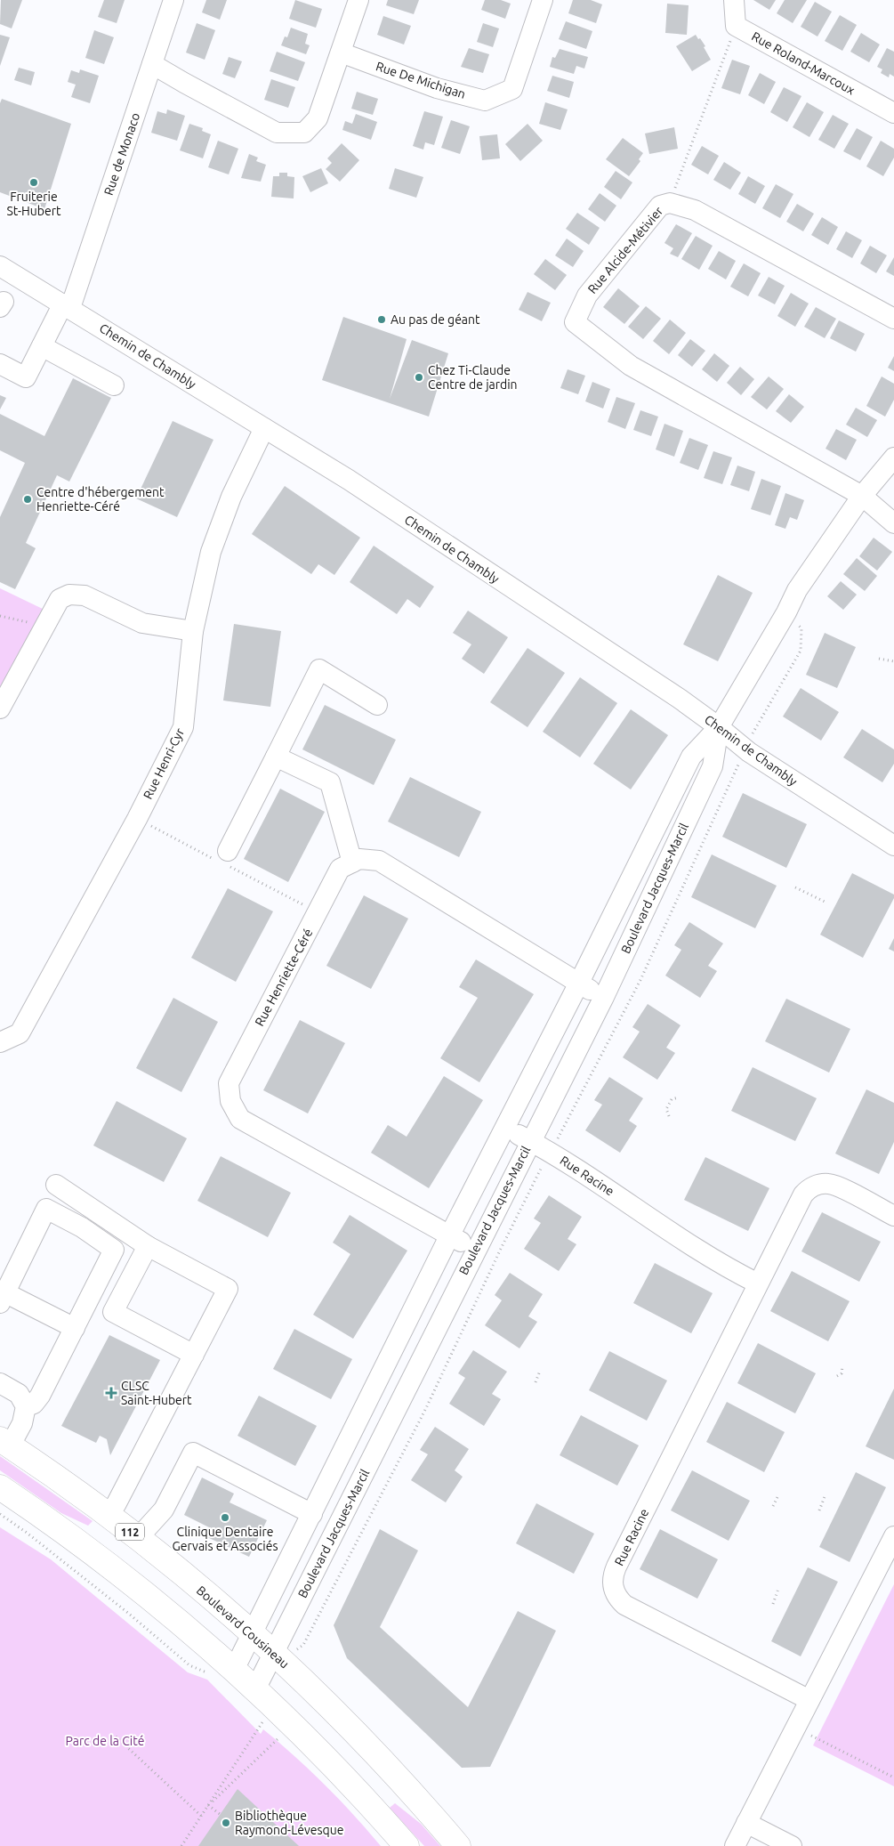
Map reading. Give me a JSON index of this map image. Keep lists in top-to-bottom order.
{
  "streets": {
    "main road": ["112", "Boulevard Cousineau"],
    "street": [
      "Rue Roland-Marcoux",
      "Rue De Michigan",
      "Rue de Monaco",
      "Rue Alcide-Métivier",
      "Chemin de Chambly",
      "Rue Henri-Cyr",
      "Boulevard Jacques-Marcil",
      "Rue Henriette-Céré",
      "Rue Racine"
    ]
  },
  "crossings": [
    ["Rue de Monaco", "Chemin de Chambly"],
    ["Rue Alcide-Métivier", "Boulevard Jacques-Marcil"],
    ["Chemin de Chambly", "Rue Henri-Cyr"],
    ["Chemin de Chambly", "Boulevard Jacques-Marcil"],
    ["Boulevard Jacques-Marcil", "Rue Henriette-Céré"],
    ["Boulevard Jacques-Marcil", "Rue Racine"],
    ["Boulevard Jacques-Marcil", "Boulevard Cousineau"]
  ],
  "parks": ["Parc de la Cité"],
  "places": {
    "other": [
      "Fruiterie St-Hubert",
      "Au pas de géant",
      "Chez Ti-Claude Centre de jardin",
      "Centre d'hébergement Henriette-Céré",
      "Clinique Dentaire Gervais et Associés",
      "Bibliothèque Raymond-Lévesque"
    ],
    "health": ["CLSC Saint-Hubert"]
  }
}
